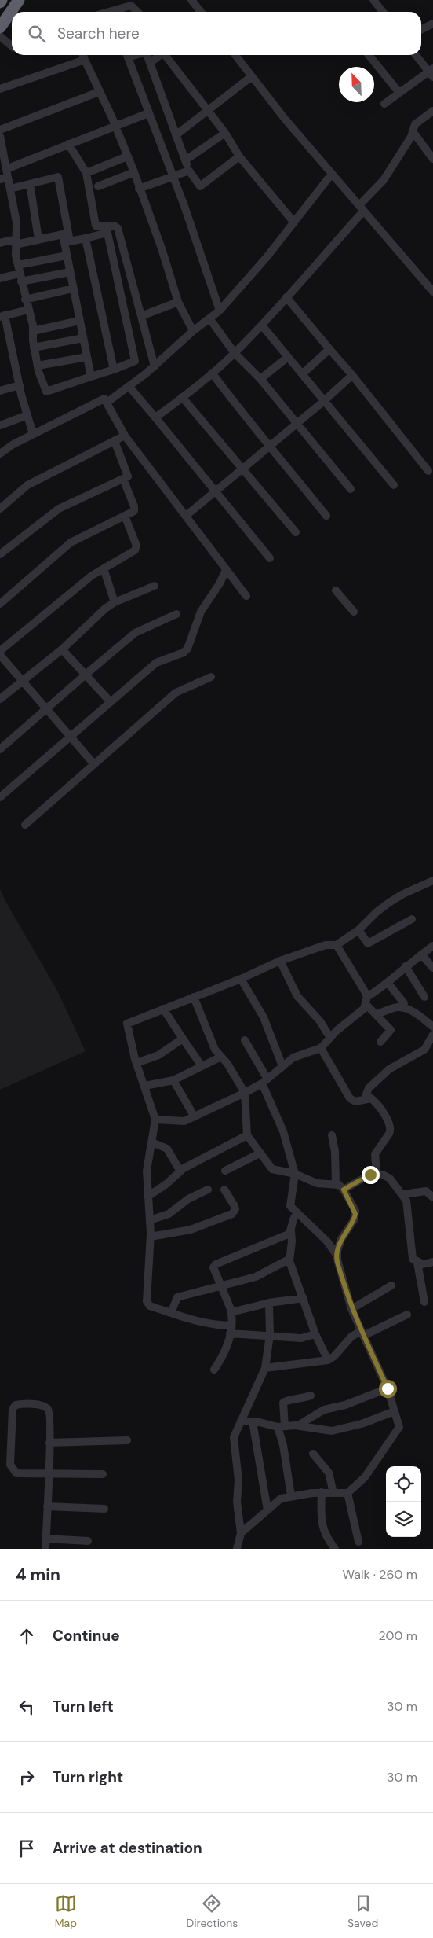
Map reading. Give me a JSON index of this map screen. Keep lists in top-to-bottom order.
{
  "north": "top left",
  "page": {
    "search": "Search here",
    "heading": ["4 min", "Walk · 260 m"],
    "list": [
      ["Continue", "200 m"],
      ["Turn left", "30 m"],
      ["Turn right", "30 m"],
      "Arrive at destination"
    ],
    "nav": ["Map", "Directions", "Saved"]
  }
}
